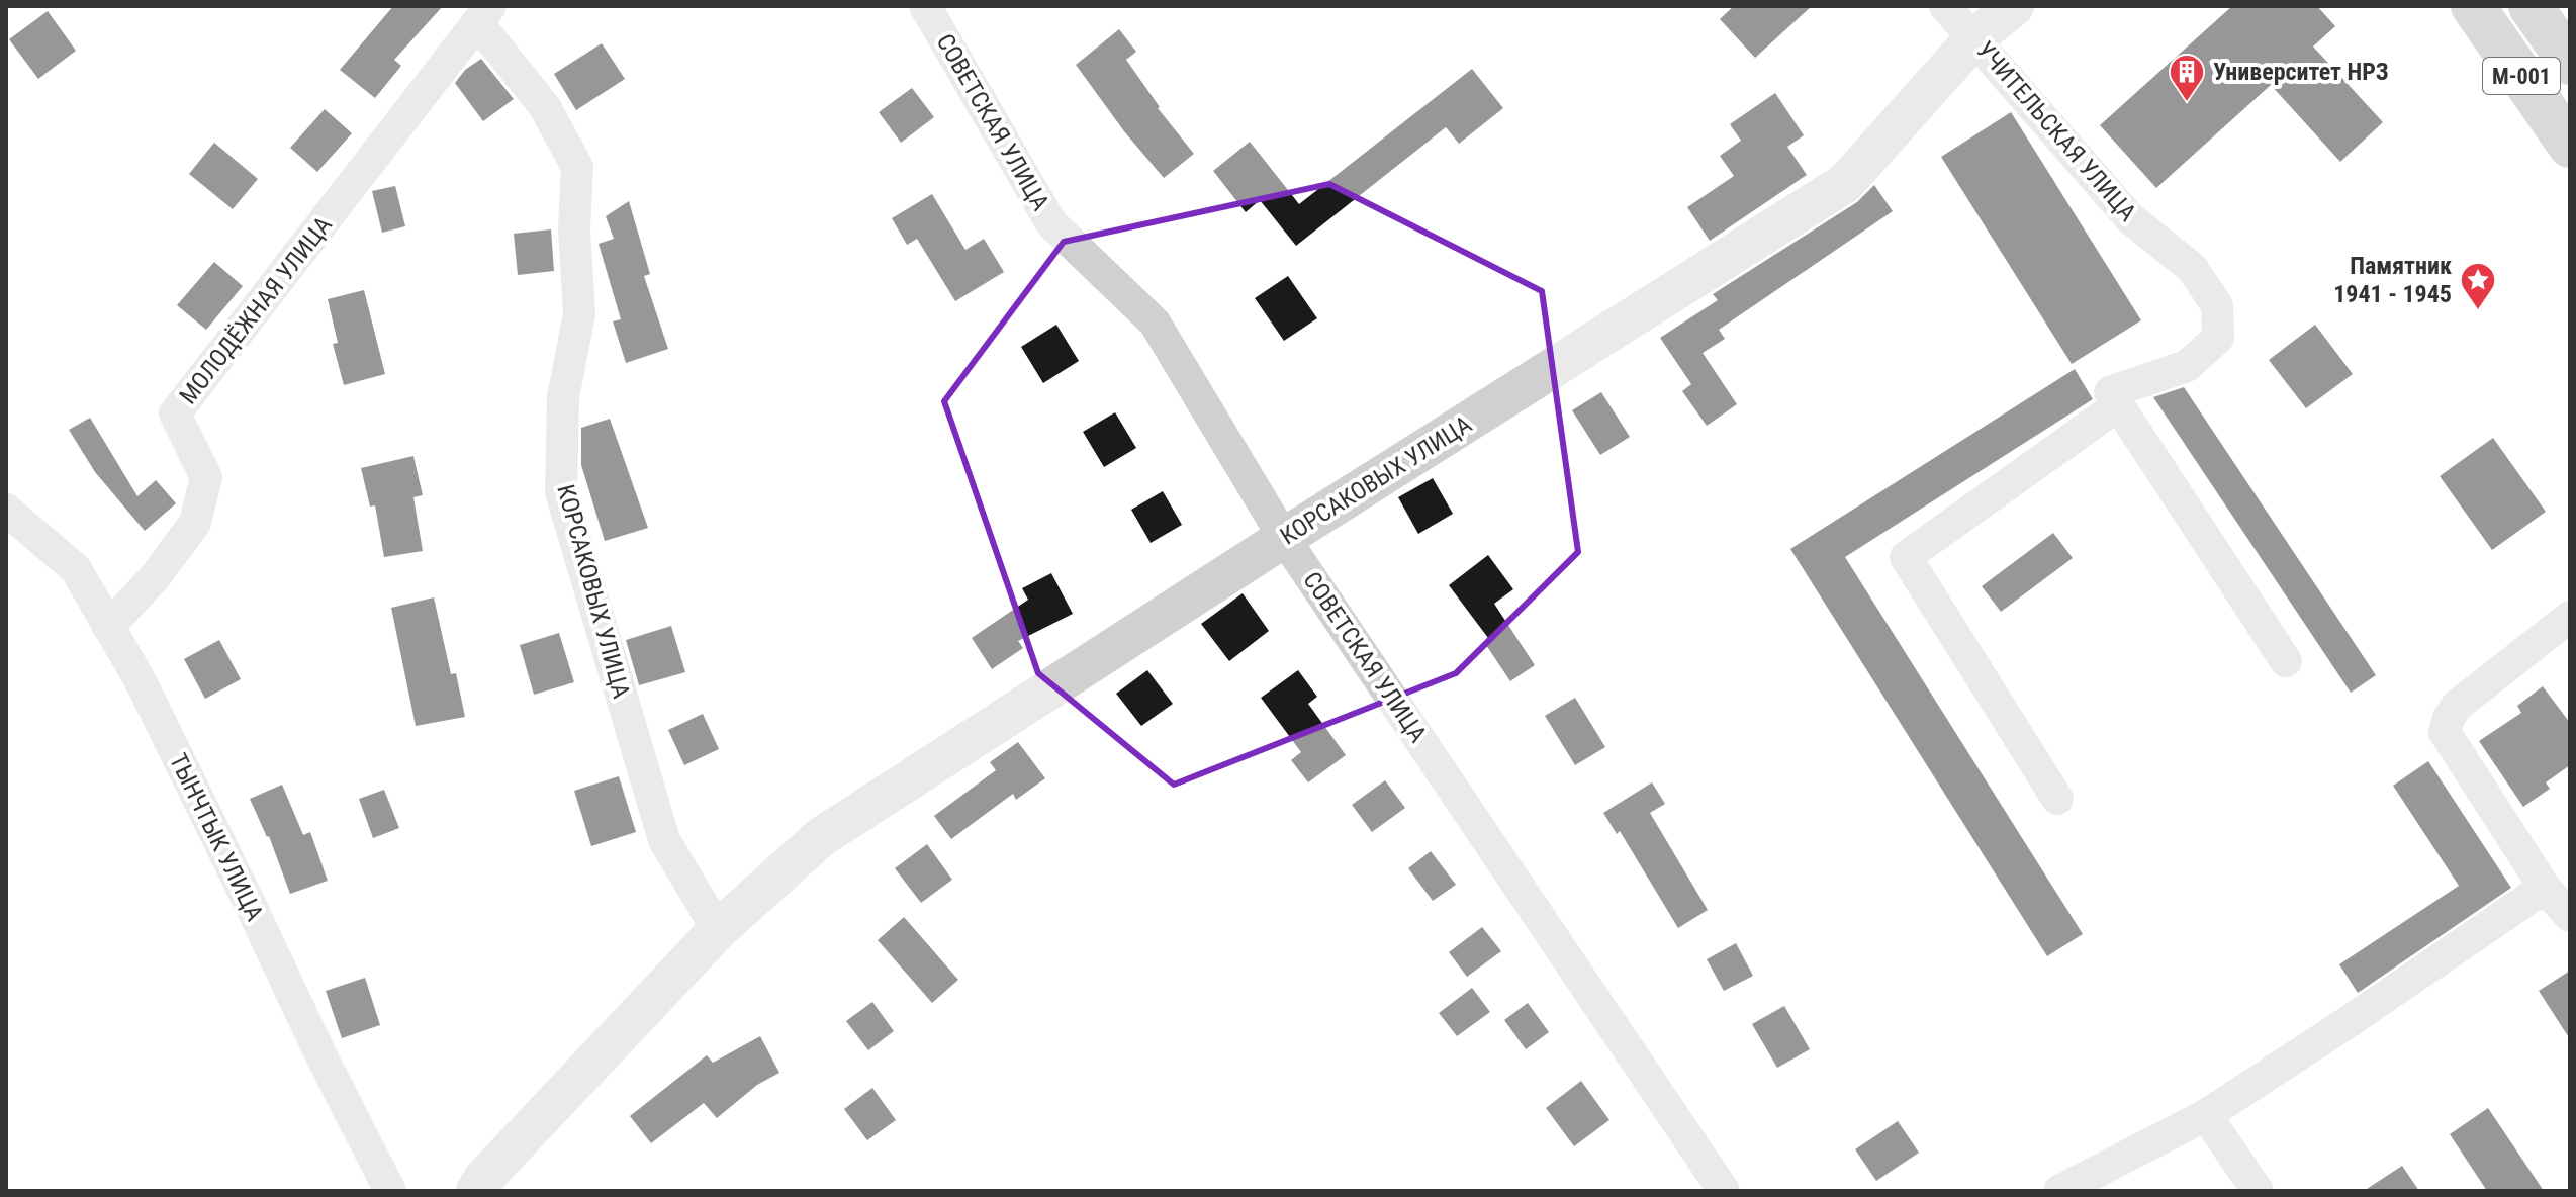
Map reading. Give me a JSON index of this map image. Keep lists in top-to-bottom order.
{
  "streets": {
    "main road": ["M-001"],
    "street": [
      "СОВЕТСКАЯ УЛИЦА",
      "УЧИТЕЛЬСКАЯ УЛИЦА",
      "МОЛОДЁЖНАЯ УЛИЦА",
      "КОРСАКОВЫХ УЛИЦА",
      "ТЫНЧТЫК УЛИЦА"
    ]
  },
  "crossings": [
    ["СОВЕТСКАЯ УЛИЦА", "КОРСАКОВЫХ УЛИЦА"],
    ["УЧИТЕЛЬСКАЯ УЛИЦА", "КОРСАКОВЫХ УЛИЦА"],
    ["МОЛОДЁЖНАЯ УЛИЦА", "КОРСАКОВЫХ УЛИЦА"],
    ["МОЛОДЁЖНАЯ УЛИЦА", "ТЫНЧТЫК УЛИЦА"]
  ],
  "places": {
    "building": ["Университет НРЗ"],
    "place": ["Памятник 1941 - 1945"]
  }
}
